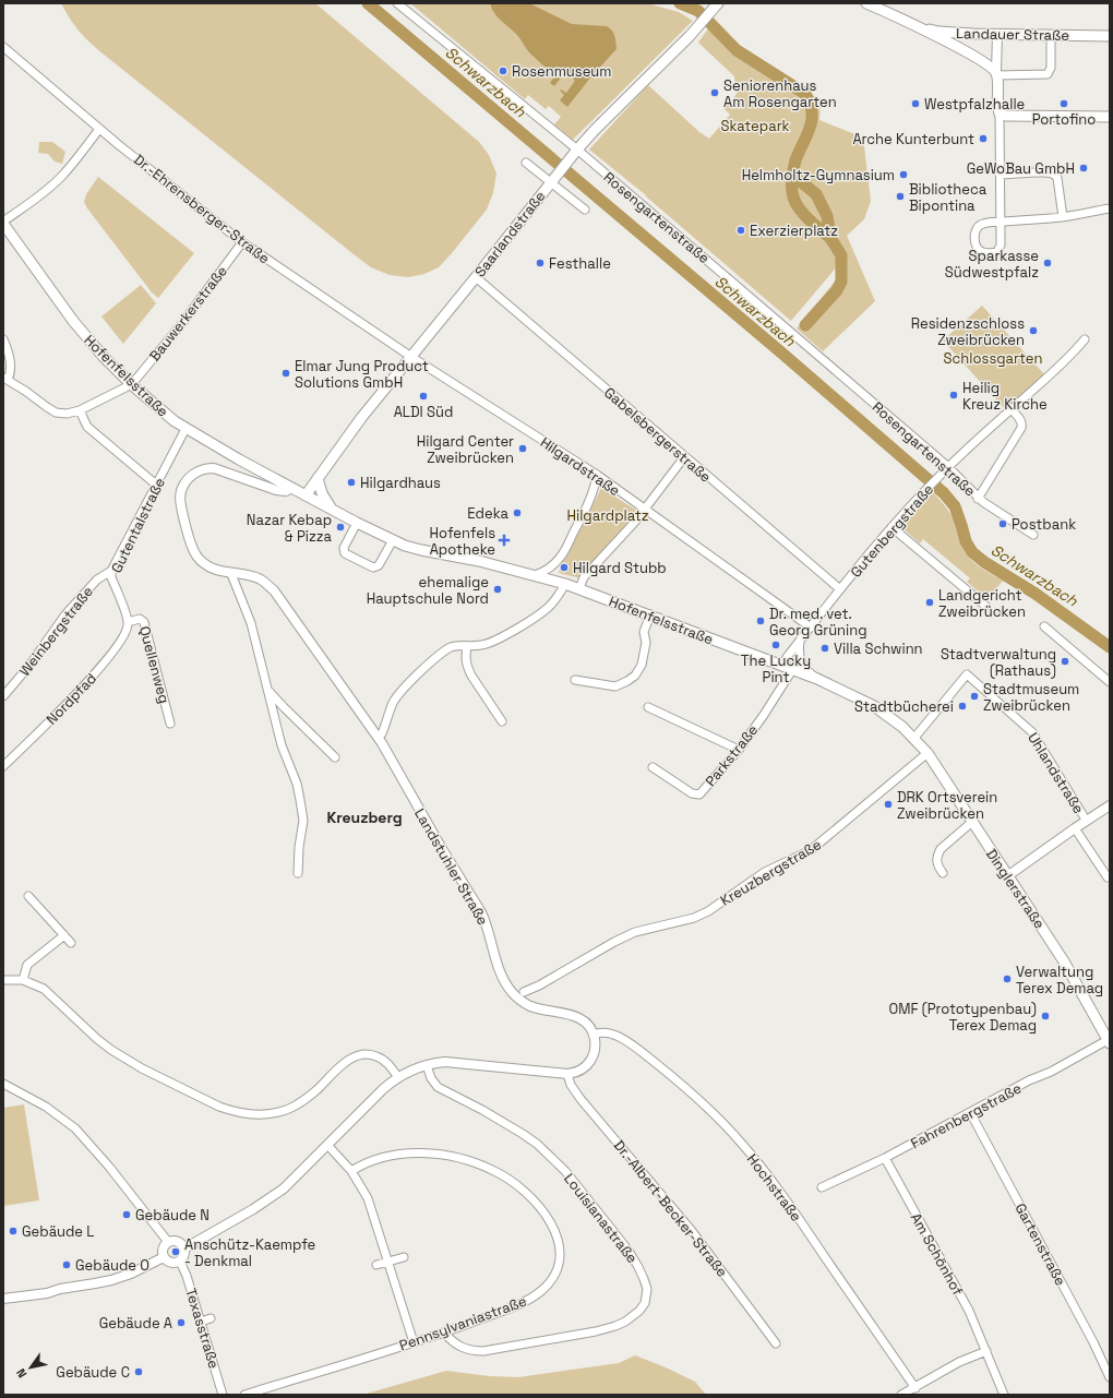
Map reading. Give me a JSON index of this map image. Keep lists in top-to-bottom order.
{
  "streets": {
    "main road": [
      "Landauer Straße",
      "Saarlandstraße",
      "Hofenfelsstraße",
      "Dinglerstraße"
    ],
    "street": [
      "Dr.-Ehrensberger-Straße",
      "Rosengartenstraße",
      "Bauwerkerstraße",
      "Gabelsbergerstraße",
      "Hilgardstraße",
      "Gutentalstraße",
      "Gutenbergstraße",
      "Weinbergstraße",
      "Quellenweg",
      "Nordpfad",
      "Parkstraße",
      "Uhlandstraße",
      "Landstuhler Straße",
      "Kreuzbergstraße",
      "Fahrenbergstraße",
      "Hochstraße",
      "Dr.-Albert-Becker-Straße",
      "Louisianastraße",
      "Gartenstraße",
      "Am Schönhof",
      "Pennsylvaniastraße",
      "Texasstraße"
    ]
  },
  "crossings": [
    ["Dr.-Ehrensberger-Straße", "Saarlandstraße"],
    ["Dr.-Ehrensberger-Straße", "Bauwerkerstraße"],
    ["Dr.-Ehrensberger-Straße", "Hilgardstraße"],
    ["Rosengartenstraße", "Saarlandstraße"],
    ["Rosengartenstraße", "Gutenbergstraße"],
    ["Saarlandstraße", "Hofenfelsstraße"],
    ["Saarlandstraße", "Gabelsbergerstraße"],
    ["Saarlandstraße", "Hilgardstraße"],
    ["Bauwerkerstraße", "Hofenfelsstraße"],
    ["Hofenfelsstraße", "Gutentalstraße"],
    ["Hofenfelsstraße", "Gutenbergstraße"],
    ["Hofenfelsstraße", "Parkstraße"],
    ["Hofenfelsstraße", "Uhlandstraße"],
    ["Hofenfelsstraße", "Landstuhler Straße"],
    ["Hofenfelsstraße", "Dinglerstraße"],
    ["Gabelsbergerstraße", "Gutenbergstraße"],
    ["Hilgardstraße", "Gutenbergstraße"],
    ["Gutentalstraße", "Weinbergstraße"],
    ["Gutentalstraße", "Quellenweg"],
    ["Gutentalstraße", "Nordpfad"],
    ["Quellenweg", "Nordpfad"],
    ["Uhlandstraße", "Dinglerstraße"],
    ["Landstuhler Straße", "Hochstraße"],
    ["Kreuzbergstraße", "Dinglerstraße"],
    ["Dinglerstraße", "Fahrenbergstraße"],
    ["Fahrenbergstraße", "Gartenstraße"],
    ["Fahrenbergstraße", "Am Schönhof"],
    ["Louisianastraße", "Pennsylvaniastraße"]
  ],
  "districts": ["Kreuzberg"],
  "water": ["Schwarzbach"],
  "parks": ["Skatepark", "Schlossgarten", "Hilgardplatz"],
  "places": {
    "other": [
      "Rosenmuseum",
      "Seniorenhaus Am Rosengarten",
      "Westpfalzhalle",
      "Portofino",
      "Arche Kunterbunt",
      "GeWoBau GmbH",
      "Helmholtz-Gymnasium",
      "Bibliotheca Bipontina",
      "Exerzierplatz",
      "Festhalle",
      "Sparkasse Südwestpfalz",
      "Residenzschloss Zweibrücken",
      "Elmar Jung Product Solutions GmbH",
      "Heilig Kreuz Kirche",
      "ALDI Süd",
      "Hilgard Center Zweibrücken",
      "Hilgardhaus",
      "Edeka",
      "Postbank",
      "Nazar Kebap & Pizza",
      "Hilgard Stubb",
      "ehemalige Hauptschule Nord",
      "Landgericht Zweibrücken",
      "Dr. med. vet. Georg Grüning",
      "The Lucky Pint",
      "Villa Schwinn",
      "Stadtverwaltung (Rathaus)",
      "Stadtmuseum Zweibrücken",
      "Stadtbücherei",
      "DRK Ortsverein Zweibrücken",
      "Verwaltung Terex Demag",
      "OMF (Prototypenbau) Terex Demag",
      "Gebäude N",
      "Gebäude L",
      "Anschütz-Kaempfe - Denkmal",
      "Gebäude O",
      "Gebäude A",
      "Gebäude C"
    ],
    "health": ["Hofenfels Apotheke"]
  },
  "north": "bottom left"
}
